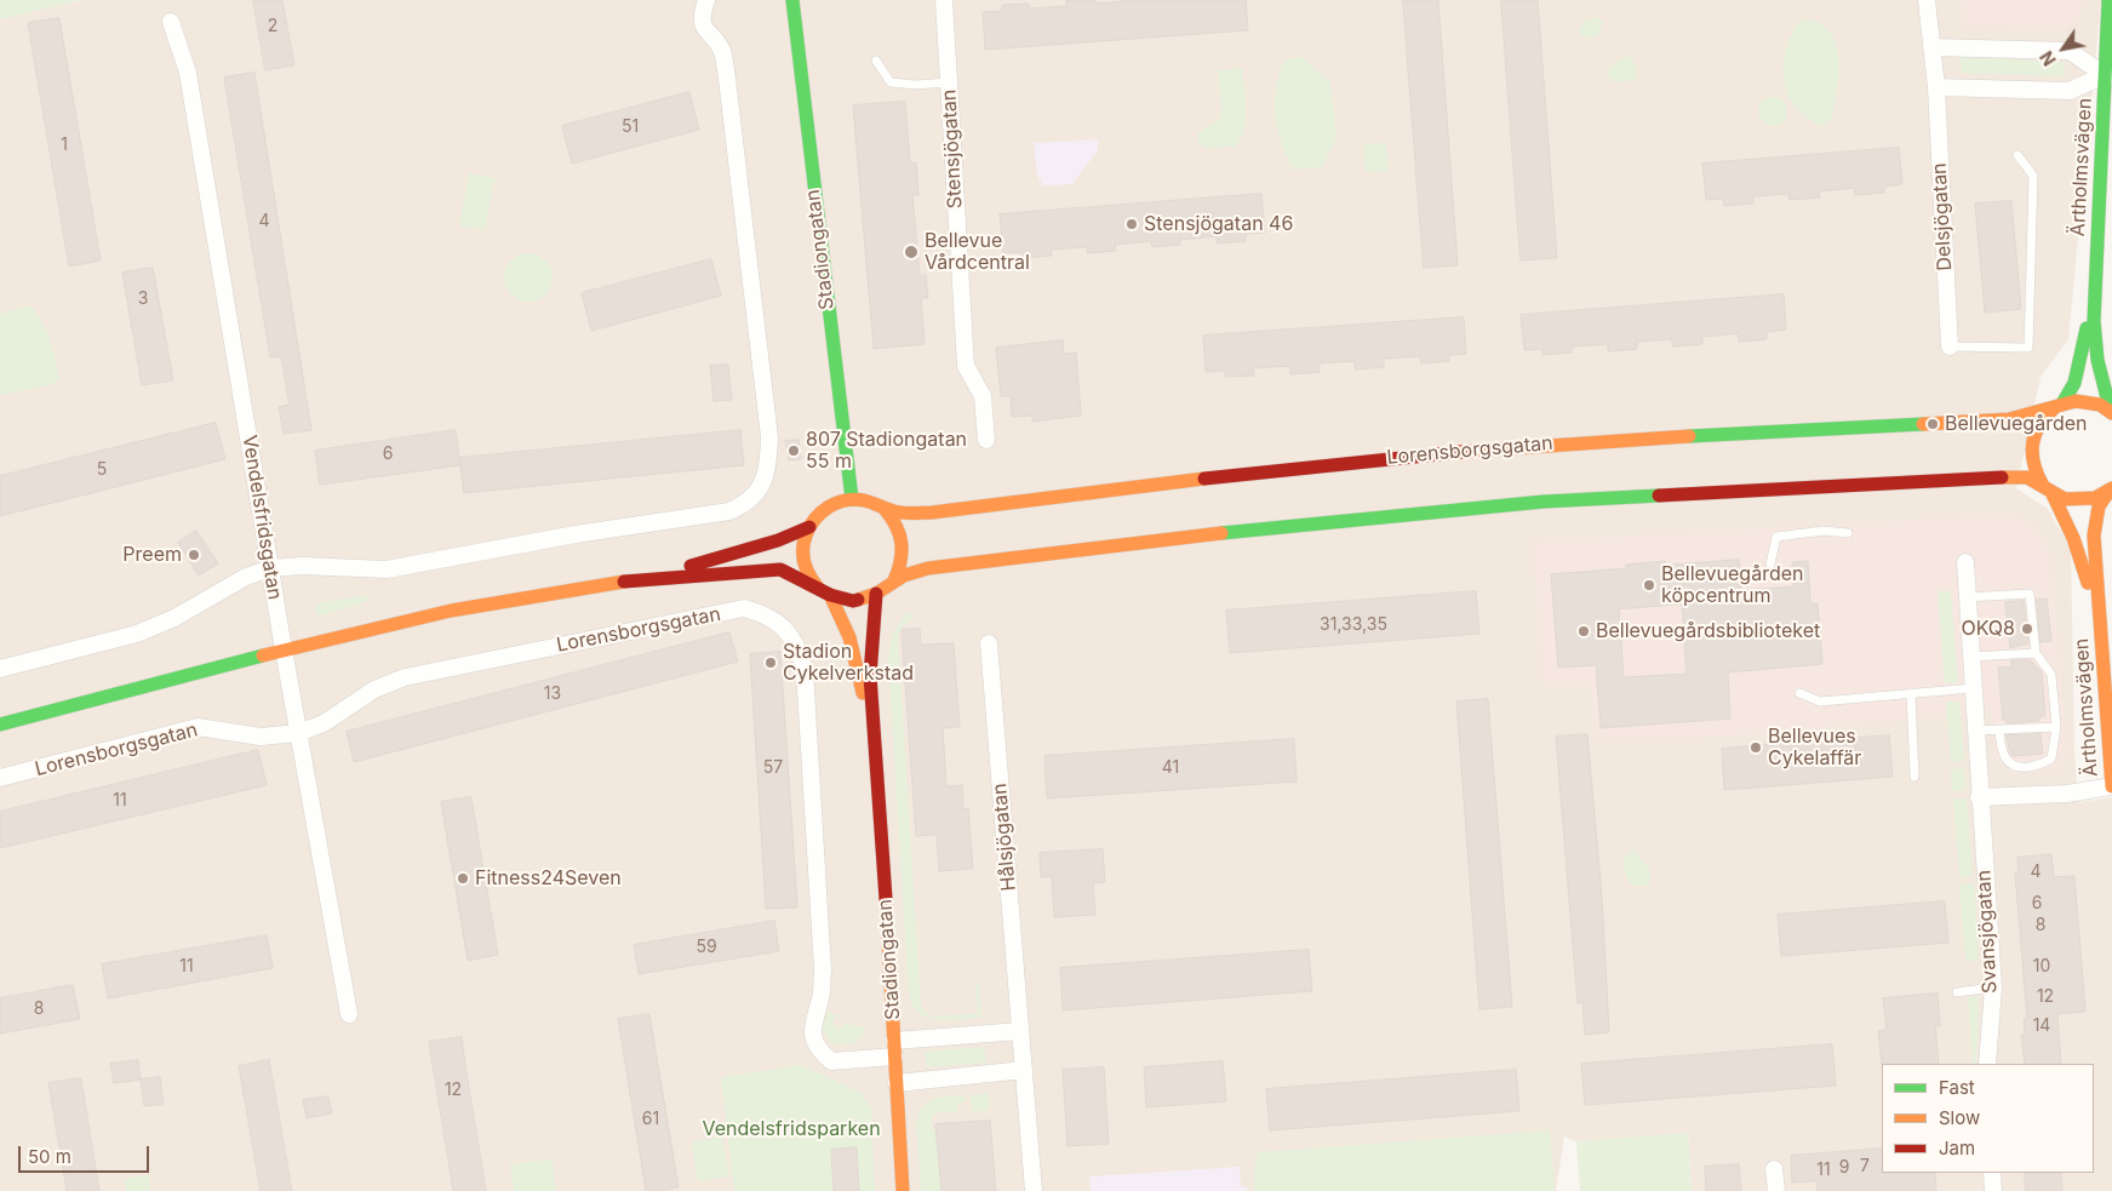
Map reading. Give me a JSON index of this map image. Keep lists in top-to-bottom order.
{
  "streets": {
    "main road": ["Ärtholmsvägen", "Stadiongatan", "Lorensborgsgatan"],
    "street": [
      "Stensjögatan",
      "Delsjögatan",
      "Vendelsfridsgatan",
      "Hålsjögatan",
      "Svansjögatan"
    ]
  },
  "crossings": [
    ["Ärtholmsvägen", "Lorensborgsgatan"],
    ["Stadiongatan", "Lorensborgsgatan"],
    ["Lorensborgsgatan", "Vendelsfridsgatan"]
  ],
  "parks": ["Vendelsfridsparken"],
  "places": [
    "Stensjögatan 46",
    "Bellevue Vårdcentral",
    "Bellevuegården",
    "807 Stadiongatan 55 m",
    "Preem",
    "Bellevuegården köpcentrum",
    "OKQ8",
    "Bellevuegårdsbiblioteket",
    "Stadion Cykelverkstad",
    "Bellevues Cykelaffär",
    "Fitness24Seven"
  ],
  "house_numbers": [
    "2",
    "51",
    "1",
    "4",
    "3",
    "6",
    "5",
    "31,33,35",
    "13",
    "57",
    "41",
    "11",
    "4",
    "6",
    "8",
    "59",
    "11",
    "10",
    "12",
    "8",
    "14",
    "12",
    "61",
    "7",
    "9",
    "11"
  ],
  "legend": ["Fast", "Slow", "Jam"],
  "scale_bar": "50 m",
  "north": "bottom left"
}
